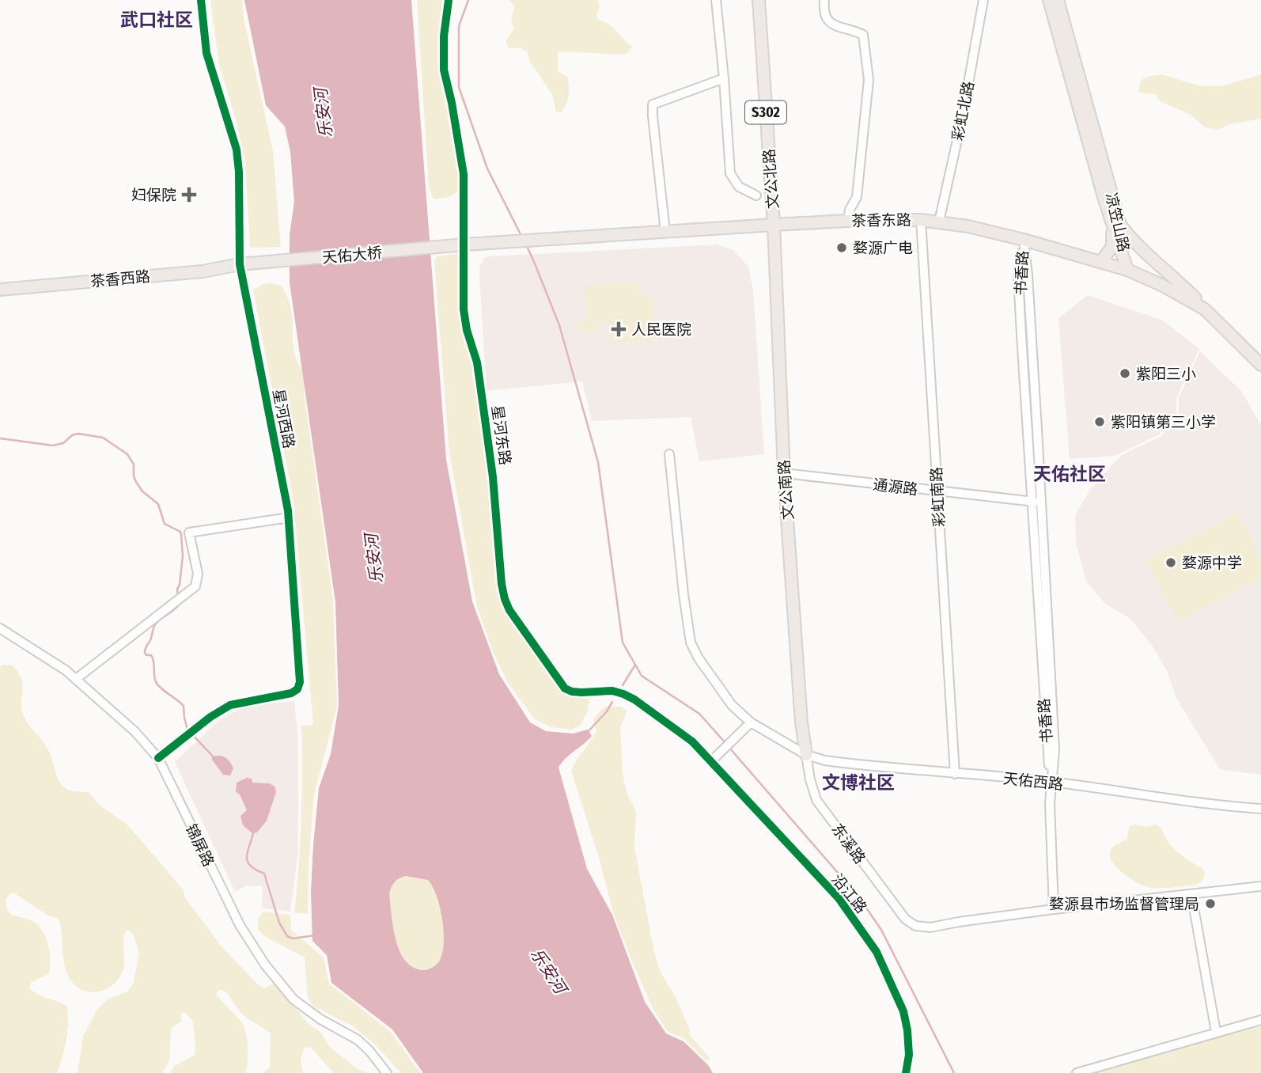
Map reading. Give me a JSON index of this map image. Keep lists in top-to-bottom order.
{
  "streets": {
    "main road": [
      "S302",
      "文公北路",
      "茶香东路",
      "凉笠山路",
      "天佑大桥",
      "茶香西路",
      "文公南路"
    ],
    "street": [
      "彩虹北路",
      "书香路",
      "星河西路",
      "星河东路",
      "通源路",
      "彩虹南路",
      "天佑西路",
      "东溪路",
      "锦屏路",
      "沿江路"
    ]
  },
  "crossings": [
    ["彩虹北路", "茶香东路"],
    ["文公北路", "茶香东路"],
    ["文公北路", "文公南路"],
    ["茶香东路", "凉笠山路"],
    ["茶香东路", "天佑大桥"],
    ["茶香东路", "书香路"],
    ["茶香东路", "星河东路"],
    ["茶香东路", "文公南路"],
    ["茶香东路", "彩虹南路"],
    ["天佑大桥", "茶香西路"],
    ["天佑大桥", "星河西路"],
    ["天佑大桥", "星河东路"],
    ["书香路", "通源路"],
    ["书香路", "天佑西路"],
    ["书香路", "东溪路"],
    ["茶香西路", "星河西路"],
    ["星河西路", "锦屏路"],
    ["星河东路", "沿江路"],
    ["通源路", "文公南路"],
    ["通源路", "彩虹南路"],
    ["文公南路", "天佑西路"],
    ["文公南路", "东溪路"],
    ["彩虹南路", "天佑西路"],
    ["天佑西路", "东溪路"]
  ],
  "districts": ["武口社区", "天佑社区", "文博社区"],
  "water": ["乐安河"],
  "places": {
    "health": ["妇保院", "人民医院"],
    "other": [
      "婺源广电",
      "紫阳三小",
      "紫阳镇第三小学",
      "婺源中学",
      "婺源县市场监督管理局"
    ]
  }
}
